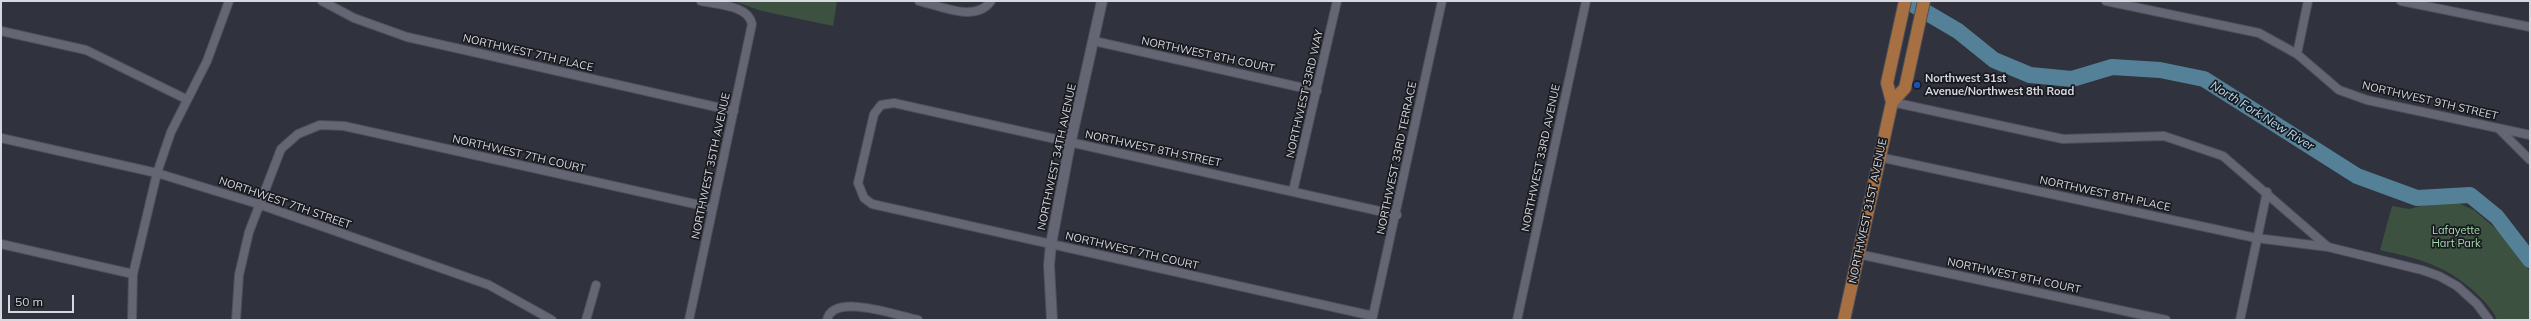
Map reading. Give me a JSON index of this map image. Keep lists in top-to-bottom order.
{
  "streets": {
    "main road": ["NORTHWEST 31ST AVENUE"],
    "street": [
      "NORTHWEST 7TH PLACE",
      "NORTHWEST 8TH COURT",
      "NORTHWEST 33RD WAY",
      "NORTHWEST 9TH STREET",
      "NORTHWEST 8TH STREET",
      "NORTHWEST 7TH COURT",
      "NORTHWEST 34TH AVENUE",
      "NORTHWEST 33RD TERRACE",
      "NORTHWEST 33RD AVENUE",
      "NORTHWEST 35TH AVENUE",
      "NORTHWEST 8TH PLACE",
      "NORTHWEST 7TH STREET"
    ]
  },
  "crossings": [
    ["NORTHWEST 7TH PLACE", "NORTHWEST 35TH AVENUE"],
    ["NORTHWEST 8TH COURT", "NORTHWEST 33RD WAY"],
    ["NORTHWEST 8TH COURT", "NORTHWEST 34TH AVENUE"],
    ["NORTHWEST 8TH COURT", "NORTHWEST 31ST AVENUE"],
    ["NORTHWEST 33RD WAY", "NORTHWEST 8TH STREET"],
    ["NORTHWEST 8TH STREET", "NORTHWEST 7TH COURT"],
    ["NORTHWEST 8TH STREET", "NORTHWEST 34TH AVENUE"],
    ["NORTHWEST 8TH STREET", "NORTHWEST 33RD TERRACE"],
    ["NORTHWEST 7TH COURT", "NORTHWEST 34TH AVENUE"],
    ["NORTHWEST 7TH COURT", "NORTHWEST 33RD TERRACE"],
    ["NORTHWEST 7TH COURT", "NORTHWEST 35TH AVENUE"],
    ["NORTHWEST 7TH COURT", "NORTHWEST 7TH STREET"],
    ["NORTHWEST 8TH PLACE", "NORTHWEST 31ST AVENUE"]
  ],
  "water": ["North Fork New River"],
  "parks": ["Lafayette Hart Park"],
  "places": ["Northwest 31st Avenue/Northwest 8th Road"],
  "scale_bar": "50 m"
}
